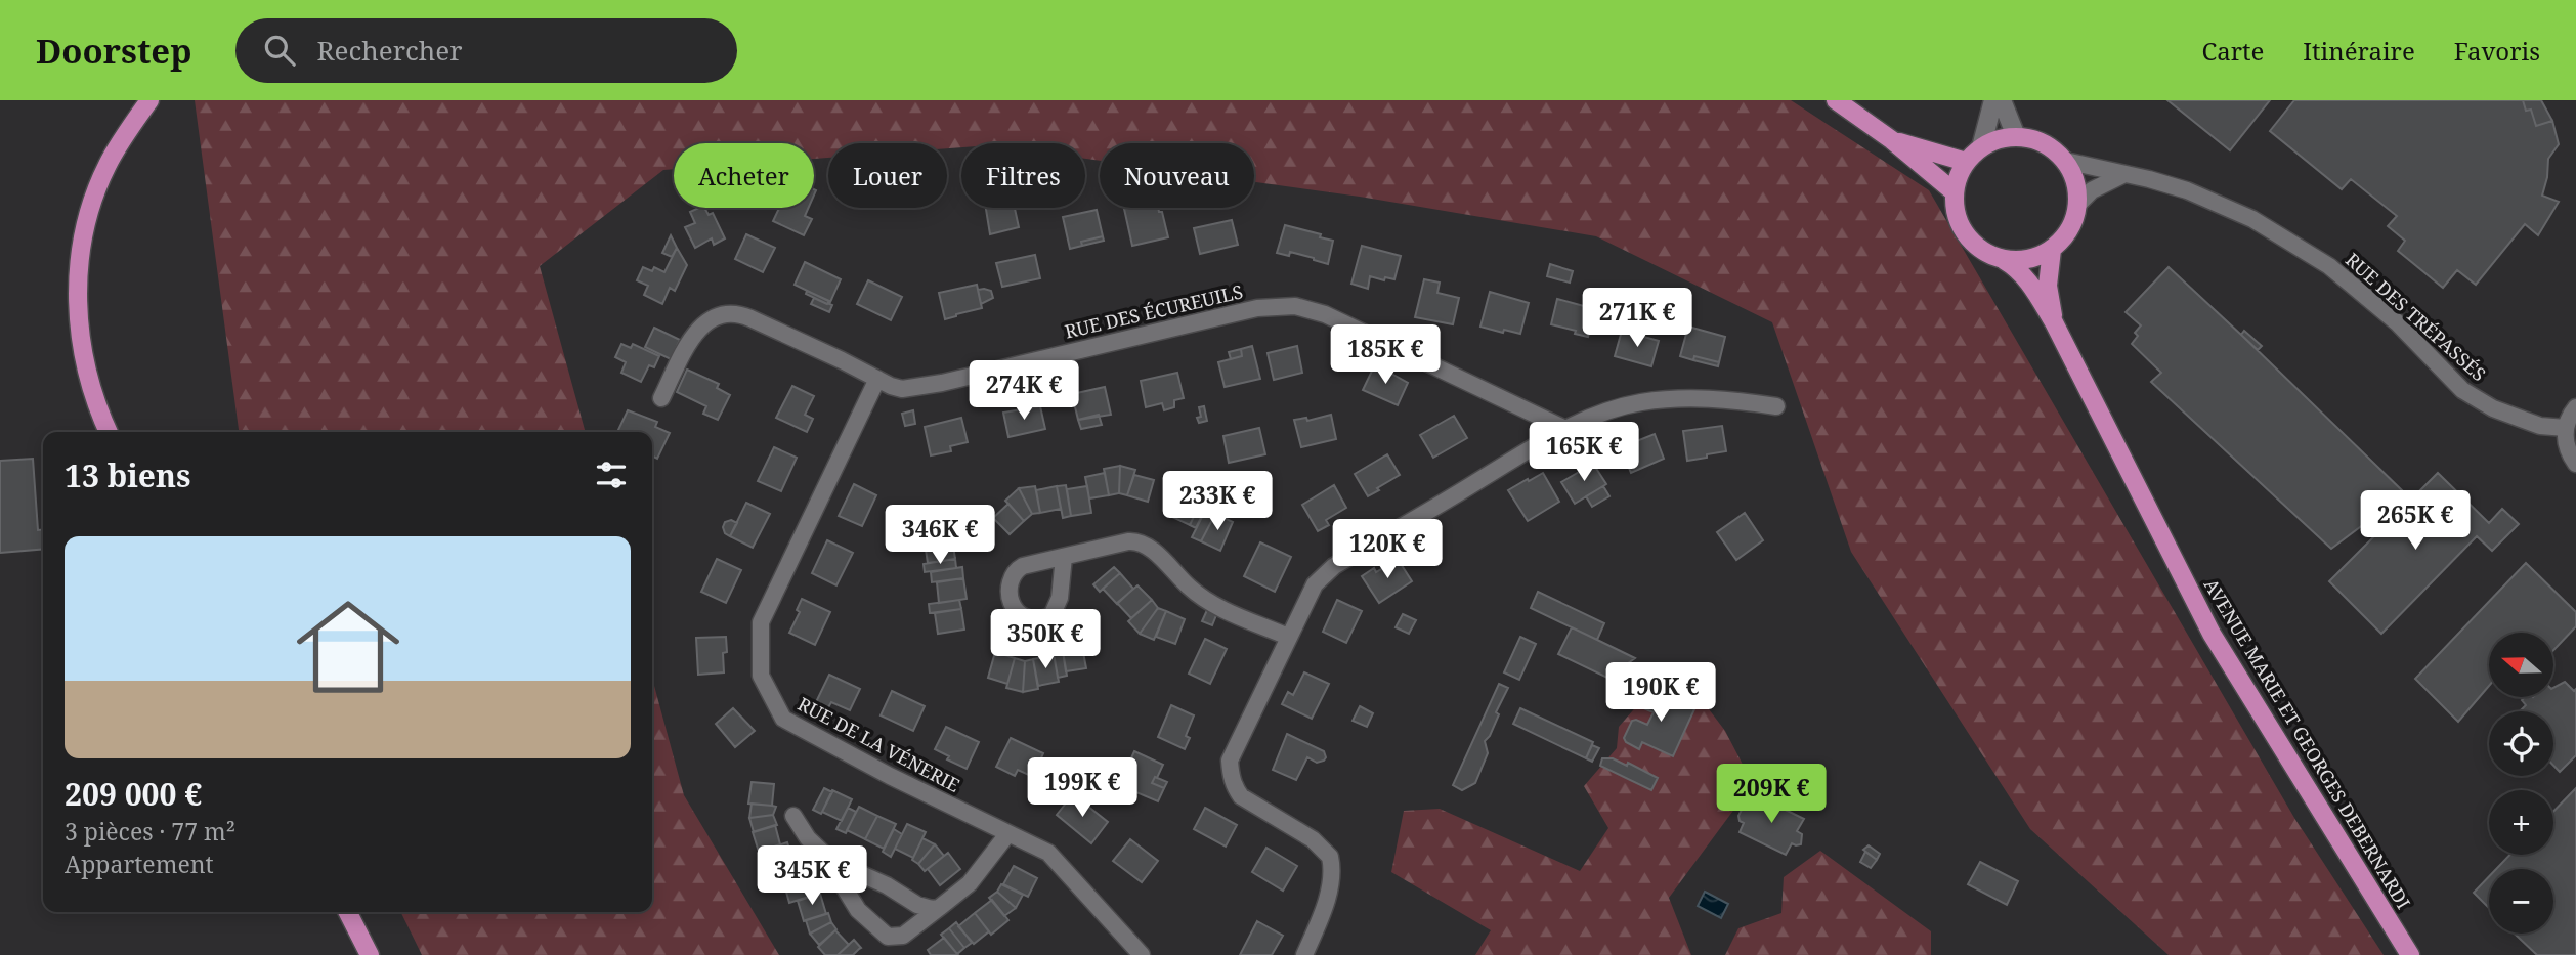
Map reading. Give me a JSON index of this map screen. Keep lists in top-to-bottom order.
{
  "streets": {
    "main road": ["AVENUE MARIE ET GEORGES DEBERNARDI"],
    "street": ["RUE DES ÉCUREUILS", "RUE DES TRÉPASSÉS", "RUE DE LA VÉNERIE"]
  },
  "crossings": [
    ["RUE DES ÉCUREUILS", "RUE DE LA VÉNERIE"],
    ["RUE DES TRÉPASSÉS", "AVENUE MARIE ET GEORGES DEBERNARDI"]
  ],
  "north": "left",
  "page": {
    "header": "Doorstep",
    "search": "Rechercher",
    "nav": ["Carte", "Itinéraire", "Favoris"],
    "chip": [
      "Acheter",
      "Louer",
      "Filtres",
      "Nouveau"
    ],
    "price": [
      "271K €",
      "185K €",
      "274K €",
      "165K €",
      "233K €",
      "265K €",
      "346K €",
      "120K €",
      "350K €",
      "190K €",
      "199K €",
      "209K €",
      "345K €"
    ],
    "heading": "13 biens",
    "list": [
      {
        "name": "209 000 €",
        "note": "3 pièces · 77 m² · Appartement"
      }
    ],
    "map_buttons": ["+", "−"]
  }
}
